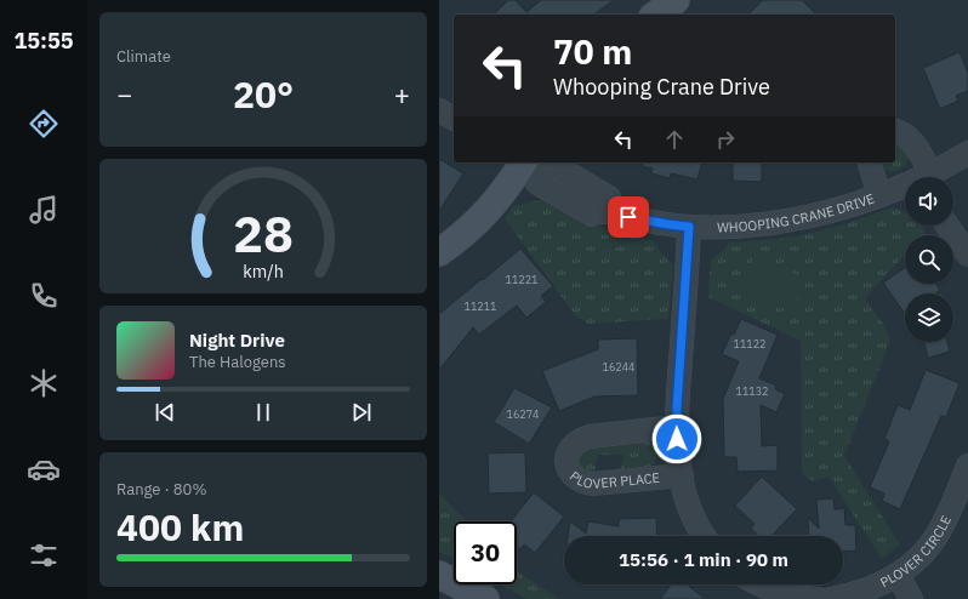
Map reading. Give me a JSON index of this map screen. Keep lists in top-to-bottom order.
{
  "streets": {
    "street": ["WHOOPING CRANE DRIVE", "PLOVER PLACE", "PLOVER CIRCLE"]
  },
  "house_numbers": [
    "11221",
    "11211",
    "11122",
    "16244",
    "11132",
    "16274"
  ],
  "page": {
    "tabs": "15:55",
    "tile": [
      "Climate",
      ["Range · 80%", "400 km"]
    ],
    "turn": ["70 m", "Whooping Crane Drive"],
    "heat": ["−", "20°", "+"],
    "song": ["Night Drive", "The Halogens"],
    "limit": "30",
    "trip": "15:56 · 1 min · 90 m",
    "gauge": ["28", "km/h"]
  }
}
